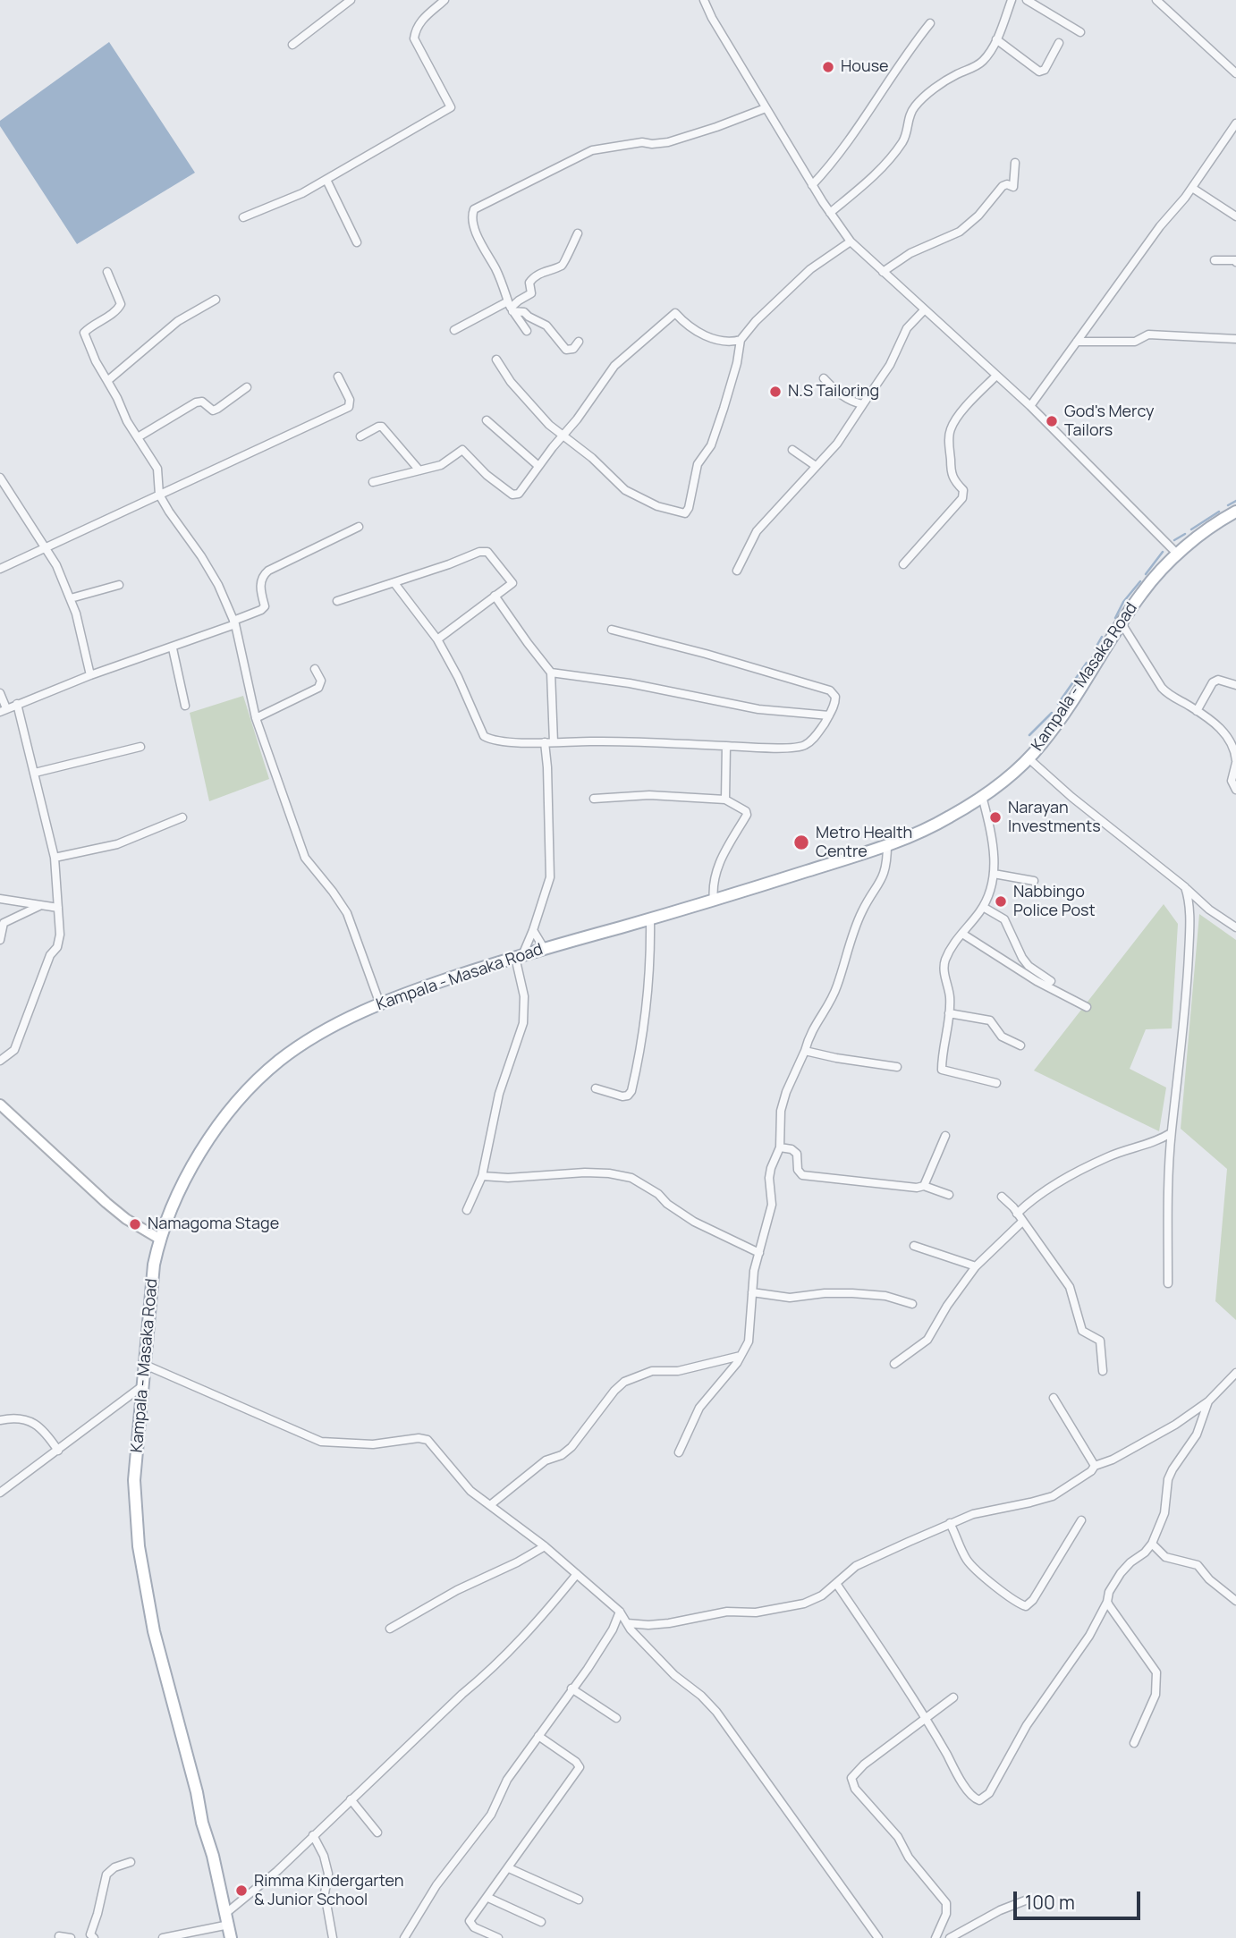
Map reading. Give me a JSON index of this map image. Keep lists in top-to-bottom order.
{
  "streets": {
    "main road": ["Kampala - Masaka Road"]
  },
  "places": [
    "House",
    "N.S Tailoring",
    "God's Mercy Tailors",
    "Narayan Investments",
    "Metro Health Centre",
    "Nabbingo Police Post",
    "Namagoma Stage",
    "Rimma Kindergarten & Junior School"
  ],
  "scale_bar": "100 m"
}
